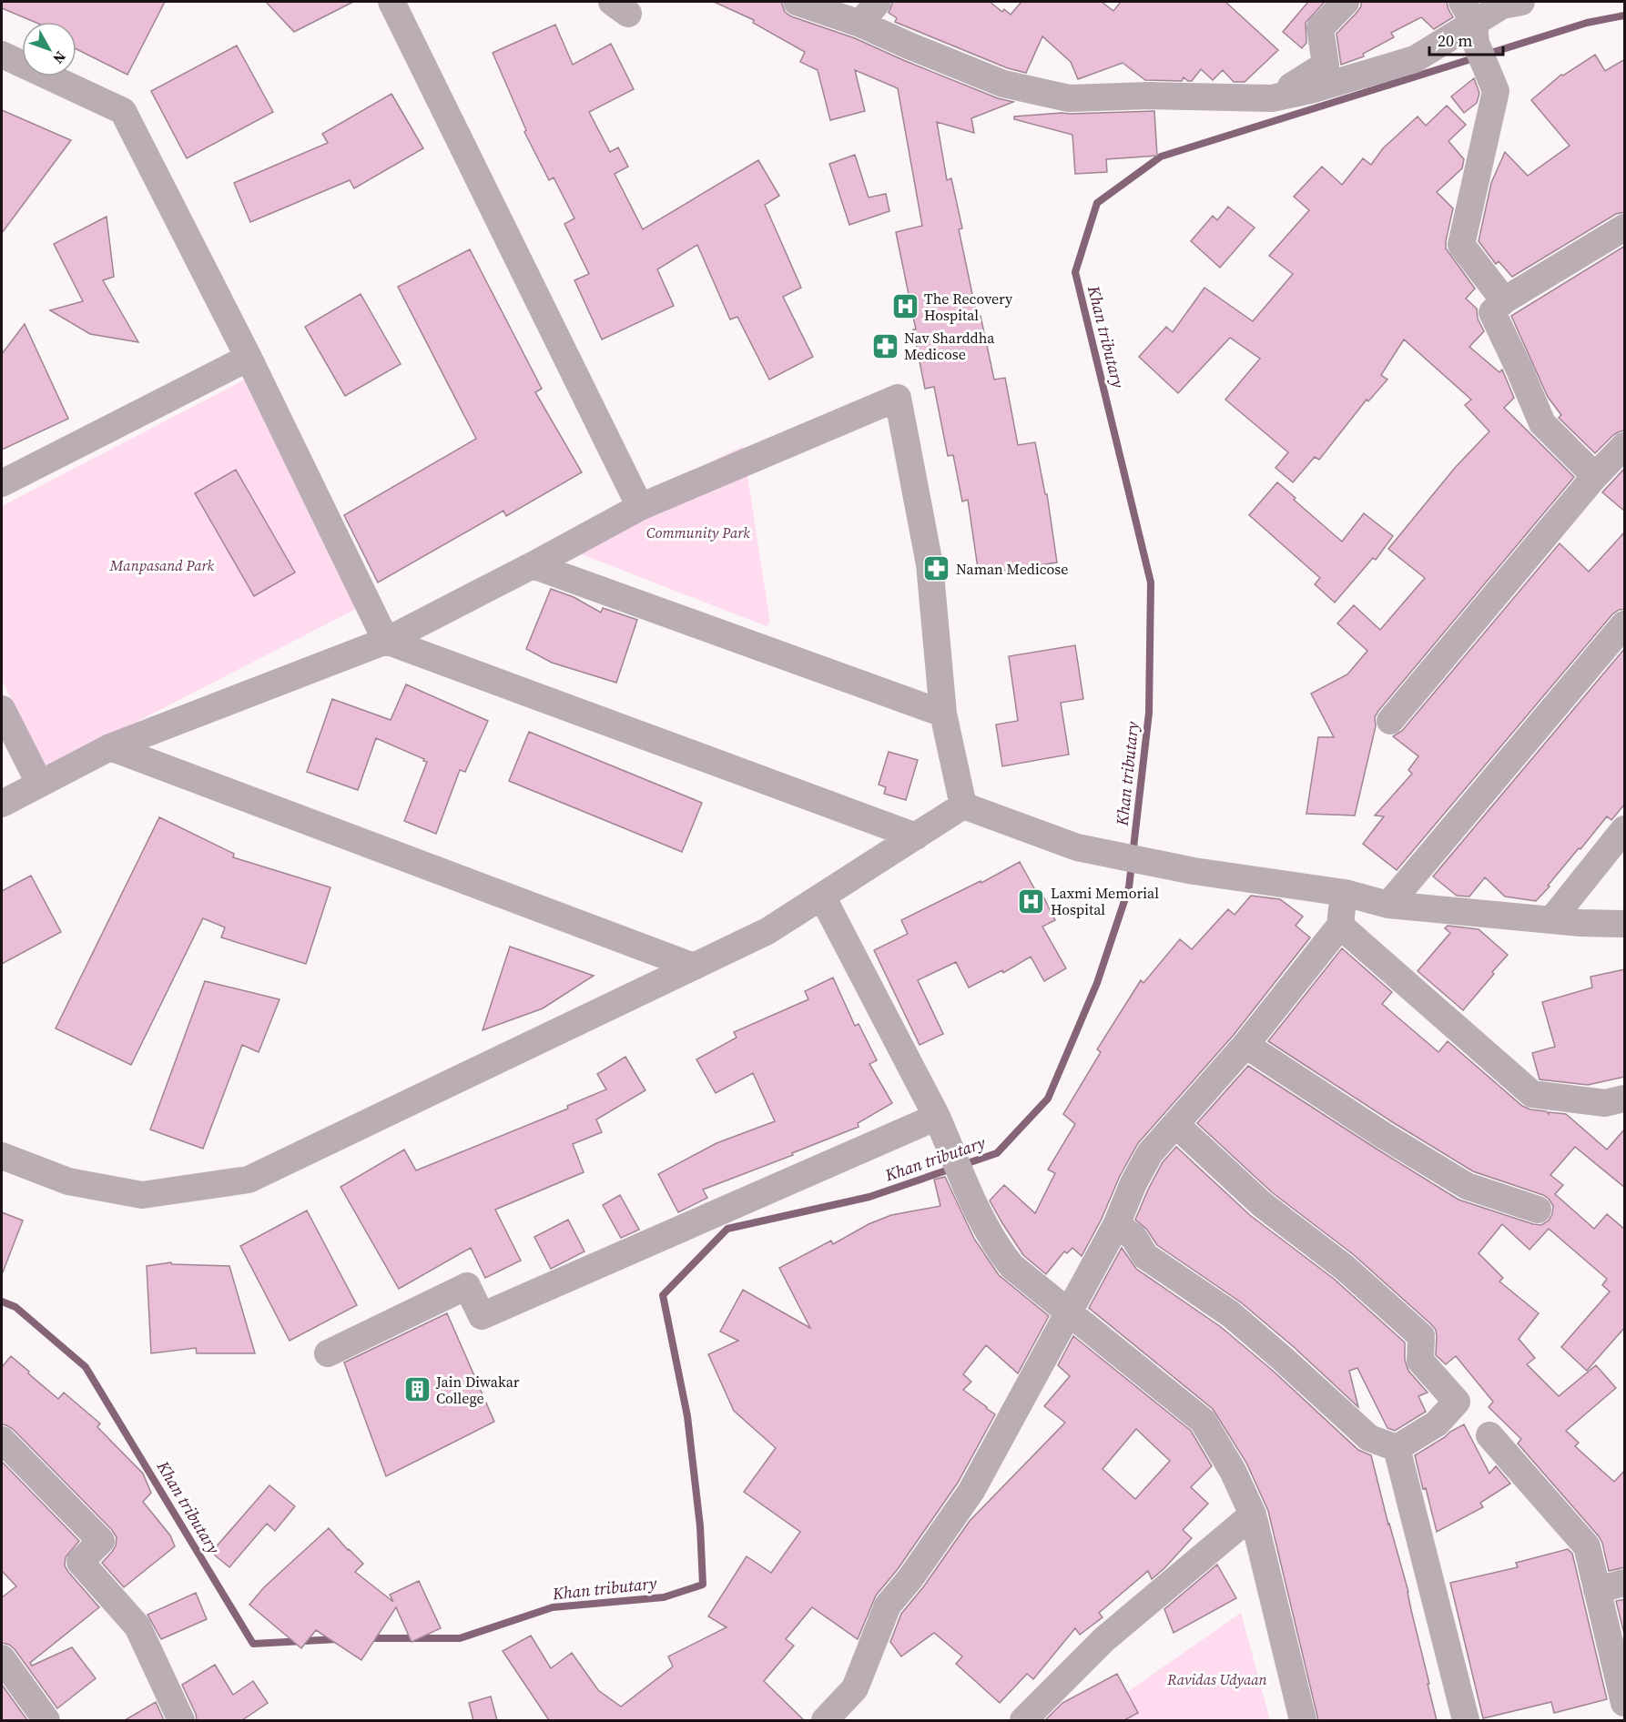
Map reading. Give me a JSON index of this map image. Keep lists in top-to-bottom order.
{
  "water": ["Khan tributary"],
  "parks": ["Community Park", "Manpasand Park", "Ravidas Udyaan"],
  "places": {
    "hospital": ["The Recovery Hospital", "Laxmi Memorial Hospital"],
    "pharmacy": ["Nav Sharddha Medicose", "Naman Medicose"],
    "building": ["Jain Diwakar College"]
  },
  "scale_bar": "20 m",
  "north": "bottom right"
}
